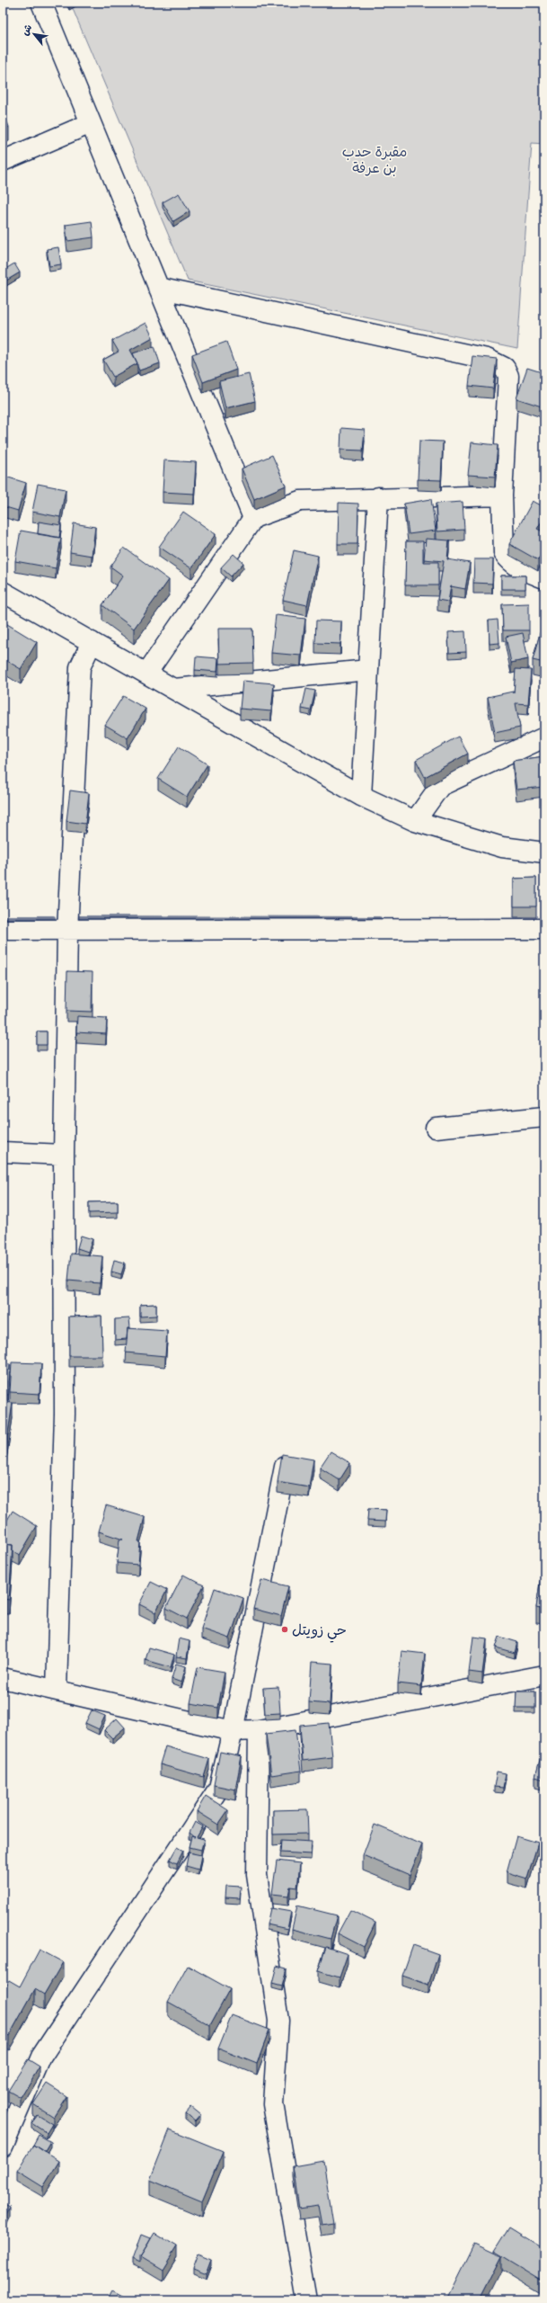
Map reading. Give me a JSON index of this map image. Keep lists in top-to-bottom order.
{
  "parks": ["مقبرة حدب بن عرفة"],
  "places": ["حي زويتل"],
  "north": "top left"
}
